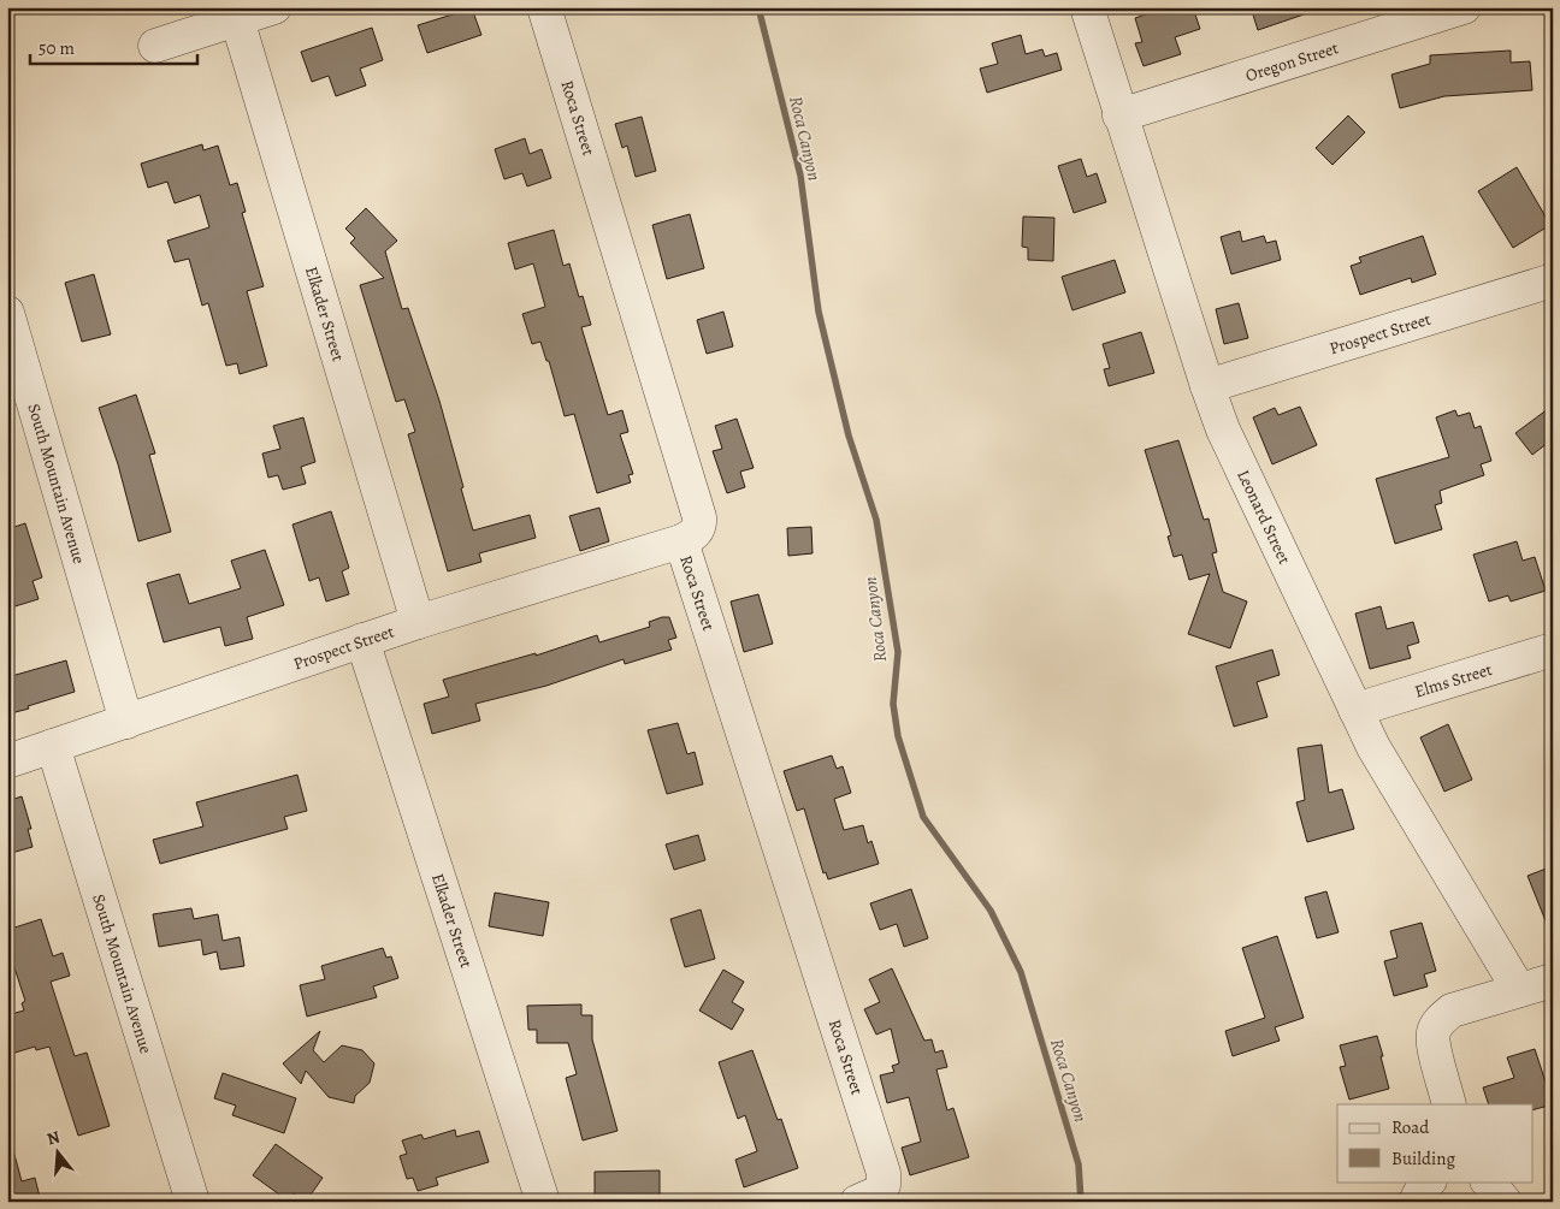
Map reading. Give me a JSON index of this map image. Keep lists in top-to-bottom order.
{
  "streets": {
    "street": [
      "Oregon Street",
      "Roca Street",
      "Elkader Street",
      "Prospect Street",
      "South Mountain Avenue",
      "Leonard Street",
      "Elms Street"
    ]
  },
  "crossings": [
    ["Oregon Street", "Leonard Street"],
    ["Roca Street", "Prospect Street"],
    ["Elkader Street", "Prospect Street"],
    ["Prospect Street", "South Mountain Avenue"],
    ["Prospect Street", "Leonard Street"],
    ["Leonard Street", "Elms Street"]
  ],
  "water": ["Roca Canyon"],
  "legend": ["Road", "Building"],
  "scale_bar": "50 m",
  "north": "top"
}
